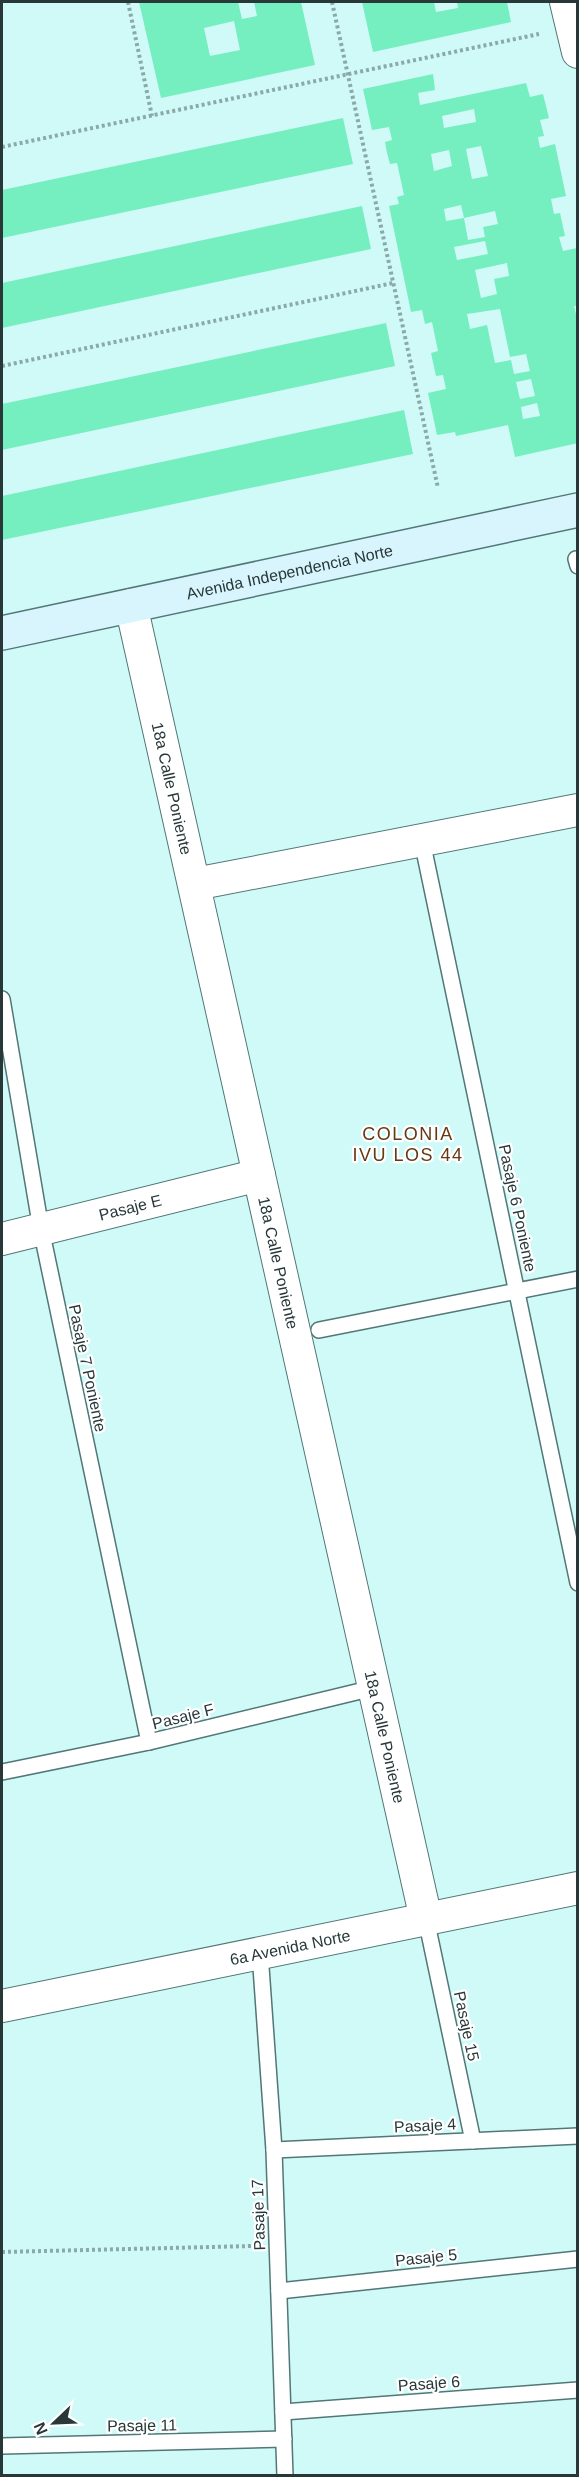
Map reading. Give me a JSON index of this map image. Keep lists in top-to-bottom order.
{
  "streets": {
    "street": [
      "Avenida Independencia Norte",
      "18a Calle Poniente",
      "Pasaje E",
      "6a Avenida Norte"
    ],
    "lane": [
      "Pasaje 6 Poniente",
      "Pasaje 7 Poniente",
      "Pasaje F",
      "Pasaje 15",
      "Pasaje 4",
      "Pasaje 17",
      "Pasaje 5",
      "Pasaje 6",
      "Pasaje 11"
    ]
  },
  "crossings": [
    ["Avenida Independencia Norte", "18a Calle Poniente"],
    ["18a Calle Poniente", "Pasaje E"],
    ["18a Calle Poniente", "Pasaje F"],
    ["18a Calle Poniente", "6a Avenida Norte"],
    ["18a Calle Poniente", "Pasaje 15"],
    ["Pasaje E", "Pasaje 7 Poniente"],
    ["Pasaje 7 Poniente", "Pasaje F"],
    ["6a Avenida Norte", "Pasaje 15"],
    ["6a Avenida Norte", "Pasaje 17"],
    ["Pasaje 15", "Pasaje 4"],
    ["Pasaje 4", "Pasaje 17"],
    ["Pasaje 17", "Pasaje 5"],
    ["Pasaje 17", "Pasaje 6"],
    ["Pasaje 17", "Pasaje 11"]
  ],
  "districts": ["COLONIA IVU LOS 44"],
  "north": "bottom left"
}
